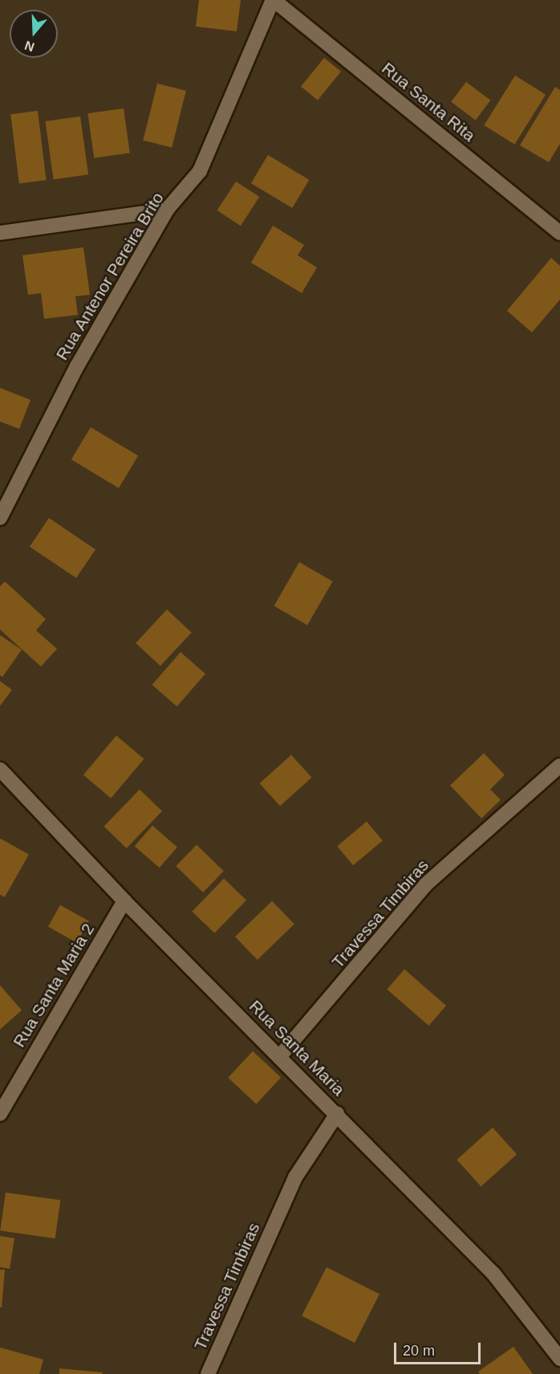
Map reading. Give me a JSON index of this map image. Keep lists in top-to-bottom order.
{
  "streets": {
    "street": [
      "Rua Santa Rita",
      "Rua Antenor Pereira Brito",
      "Travessa Timbiras",
      "Rua Santa Maria 2",
      "Rua Santa Maria"
    ]
  },
  "crossings": [
    ["Rua Santa Rita", "Rua Antenor Pereira Brito"],
    ["Travessa Timbiras", "Rua Santa Maria"],
    ["Rua Santa Maria 2", "Rua Santa Maria"]
  ],
  "scale_bar": "20 m",
  "north": "bottom"
}
